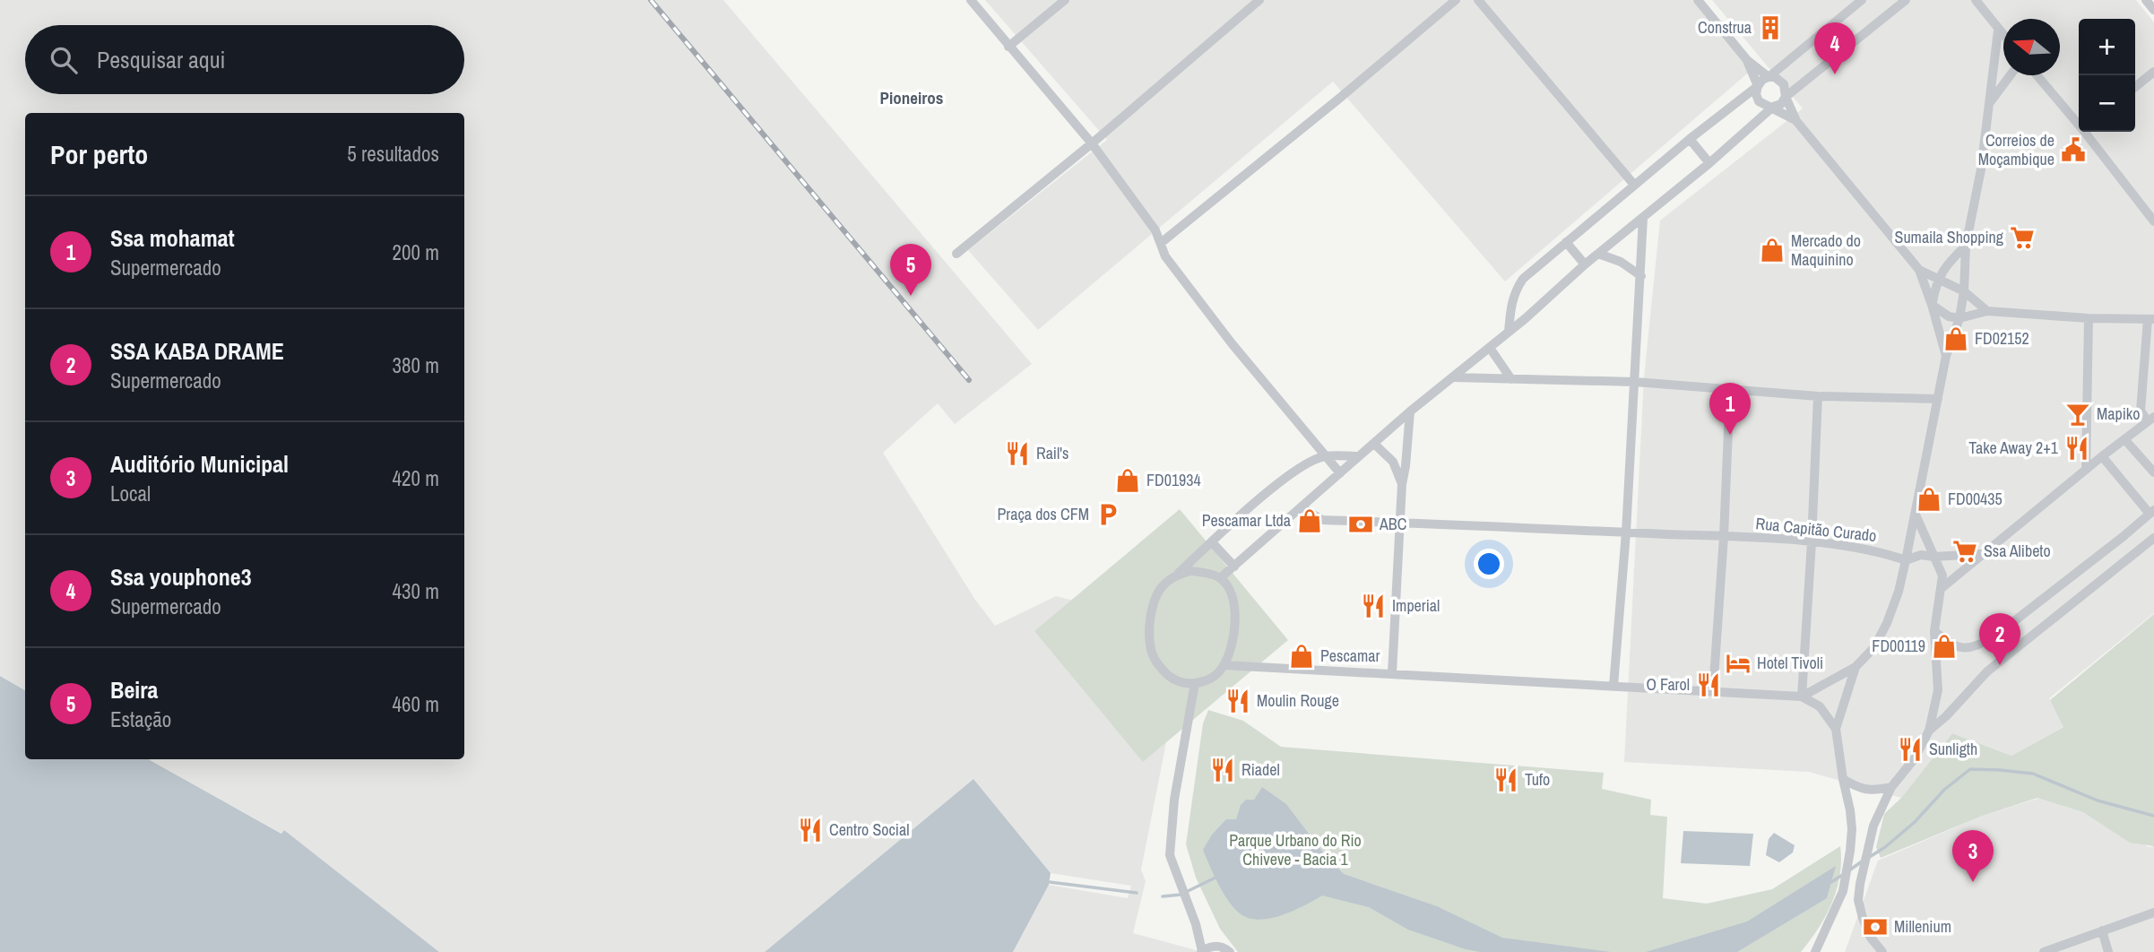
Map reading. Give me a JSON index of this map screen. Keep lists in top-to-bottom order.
{
  "streets": {
    "street": ["Rua Capitão Curado"]
  },
  "districts": ["Pioneiros"],
  "parks": ["Parque Urbano do Rio Chiveve - Bacia 1"],
  "places": {
    "building": ["Construa"],
    "public building": ["Correios de Moçambique"],
    "supermarket": ["Sumaila Shopping", "Ssa Alibeto"],
    "shop": [
      "Mercado do Maquinino",
      "FD02152",
      "FD01934",
      "FD00435",
      "Pescamar Ltda",
      "FD00119",
      "Pescamar"
    ],
    "bar": ["Mapiko"],
    "restaurant": [
      "Take Away 2+1",
      "Rail's",
      "Imperial",
      "O Farol",
      "Moulin Rouge",
      "Sunligth",
      "Riadel",
      "Tufo",
      "Centro Social"
    ],
    "parking": ["Praça dos CFM"],
    "bank": ["ABC", "Millenium"],
    "hotel": ["Hotel Tivoli"]
  },
  "north": "left",
  "page": {
    "map_buttons": ["+", "−"],
    "pins": [
      "4",
      "5",
      "1",
      "2",
      "3"
    ],
    "search": "Pesquisar aqui",
    "heading": ["Por perto", "5 resultados"],
    "list": [
      {
        "mark": "1",
        "name": "Ssa mohamat",
        "note": "Supermercado",
        "value": "200 m"
      },
      {
        "mark": "2",
        "name": "SSA KABA DRAME",
        "note": "Supermercado",
        "value": "380 m"
      },
      {
        "mark": "3",
        "name": "Auditório Municipal",
        "note": "Local",
        "value": "420 m"
      },
      {
        "mark": "4",
        "name": "Ssa youphone3",
        "note": "Supermercado",
        "value": "430 m"
      },
      {
        "mark": "5",
        "name": "Beira",
        "note": "Estação",
        "value": "460 m"
      }
    ]
  }
}
